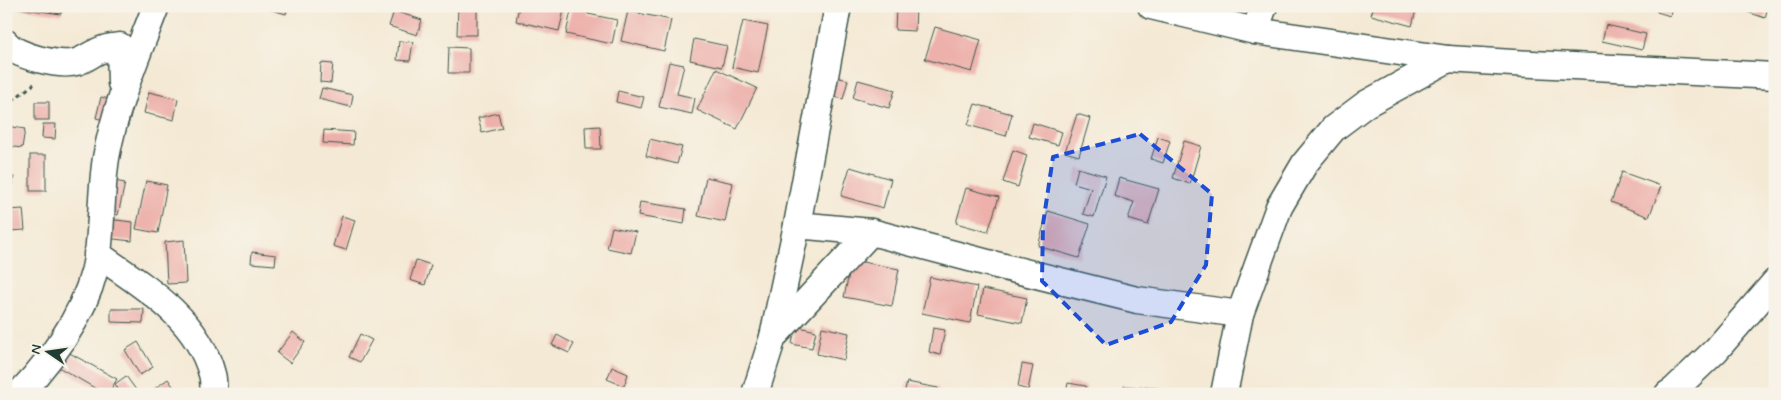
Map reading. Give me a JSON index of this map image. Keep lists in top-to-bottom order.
{
  "north": "left"
}
